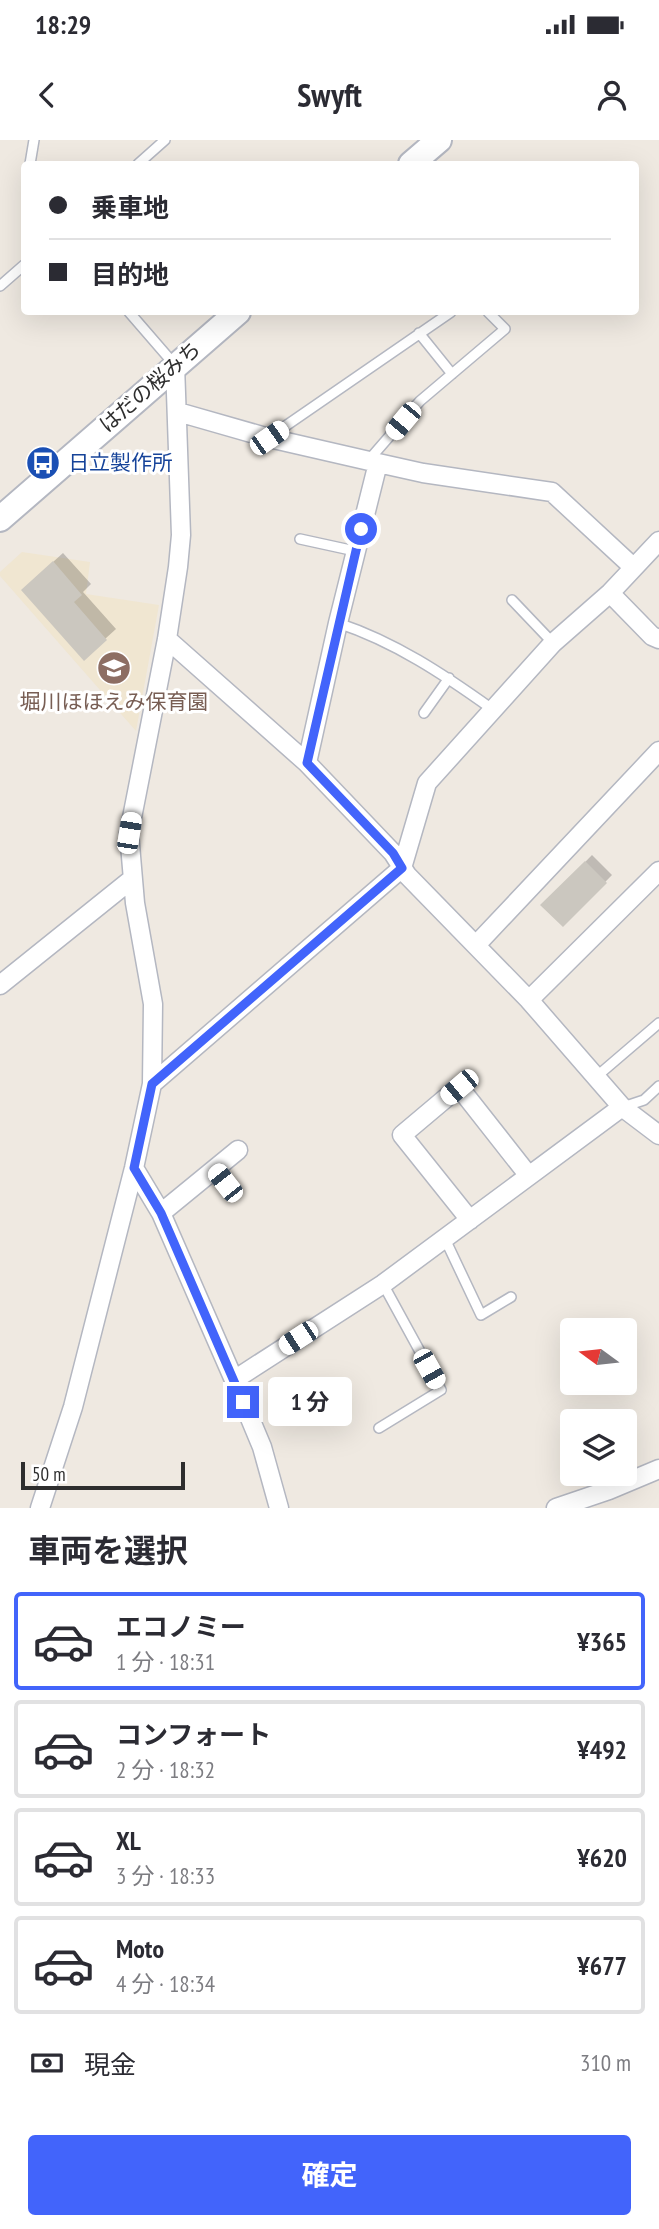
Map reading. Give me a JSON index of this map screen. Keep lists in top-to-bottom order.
{
  "streets": {
    "street": ["はだの桜みち"]
  },
  "places": {
    "bus stop": ["日立製作所"],
    "school or university": ["堀川ほほえみ保育園"]
  },
  "scale_bar": "50 m",
  "north": "left",
  "page": {
    "status": "18:29",
    "header": "Swyft",
    "banner": ["乗車地", "目的地"],
    "bubble": "1 分",
    "scale": "50 m",
    "heading": "車両を選択",
    "list": [
      {
        "name": "エコノミー",
        "note": "1 分 · 18:31",
        "value": "¥365"
      },
      {
        "name": "コンフォート",
        "note": "2 分 · 18:32",
        "value": "¥492"
      },
      {
        "name": "XL",
        "note": "3 分 · 18:33",
        "value": "¥620"
      },
      {
        "name": "Moto",
        "note": "4 分 · 18:34",
        "value": "¥677"
      }
    ],
    "pay": ["現金", "310 m"],
    "buttons": "確定"
  }
}
